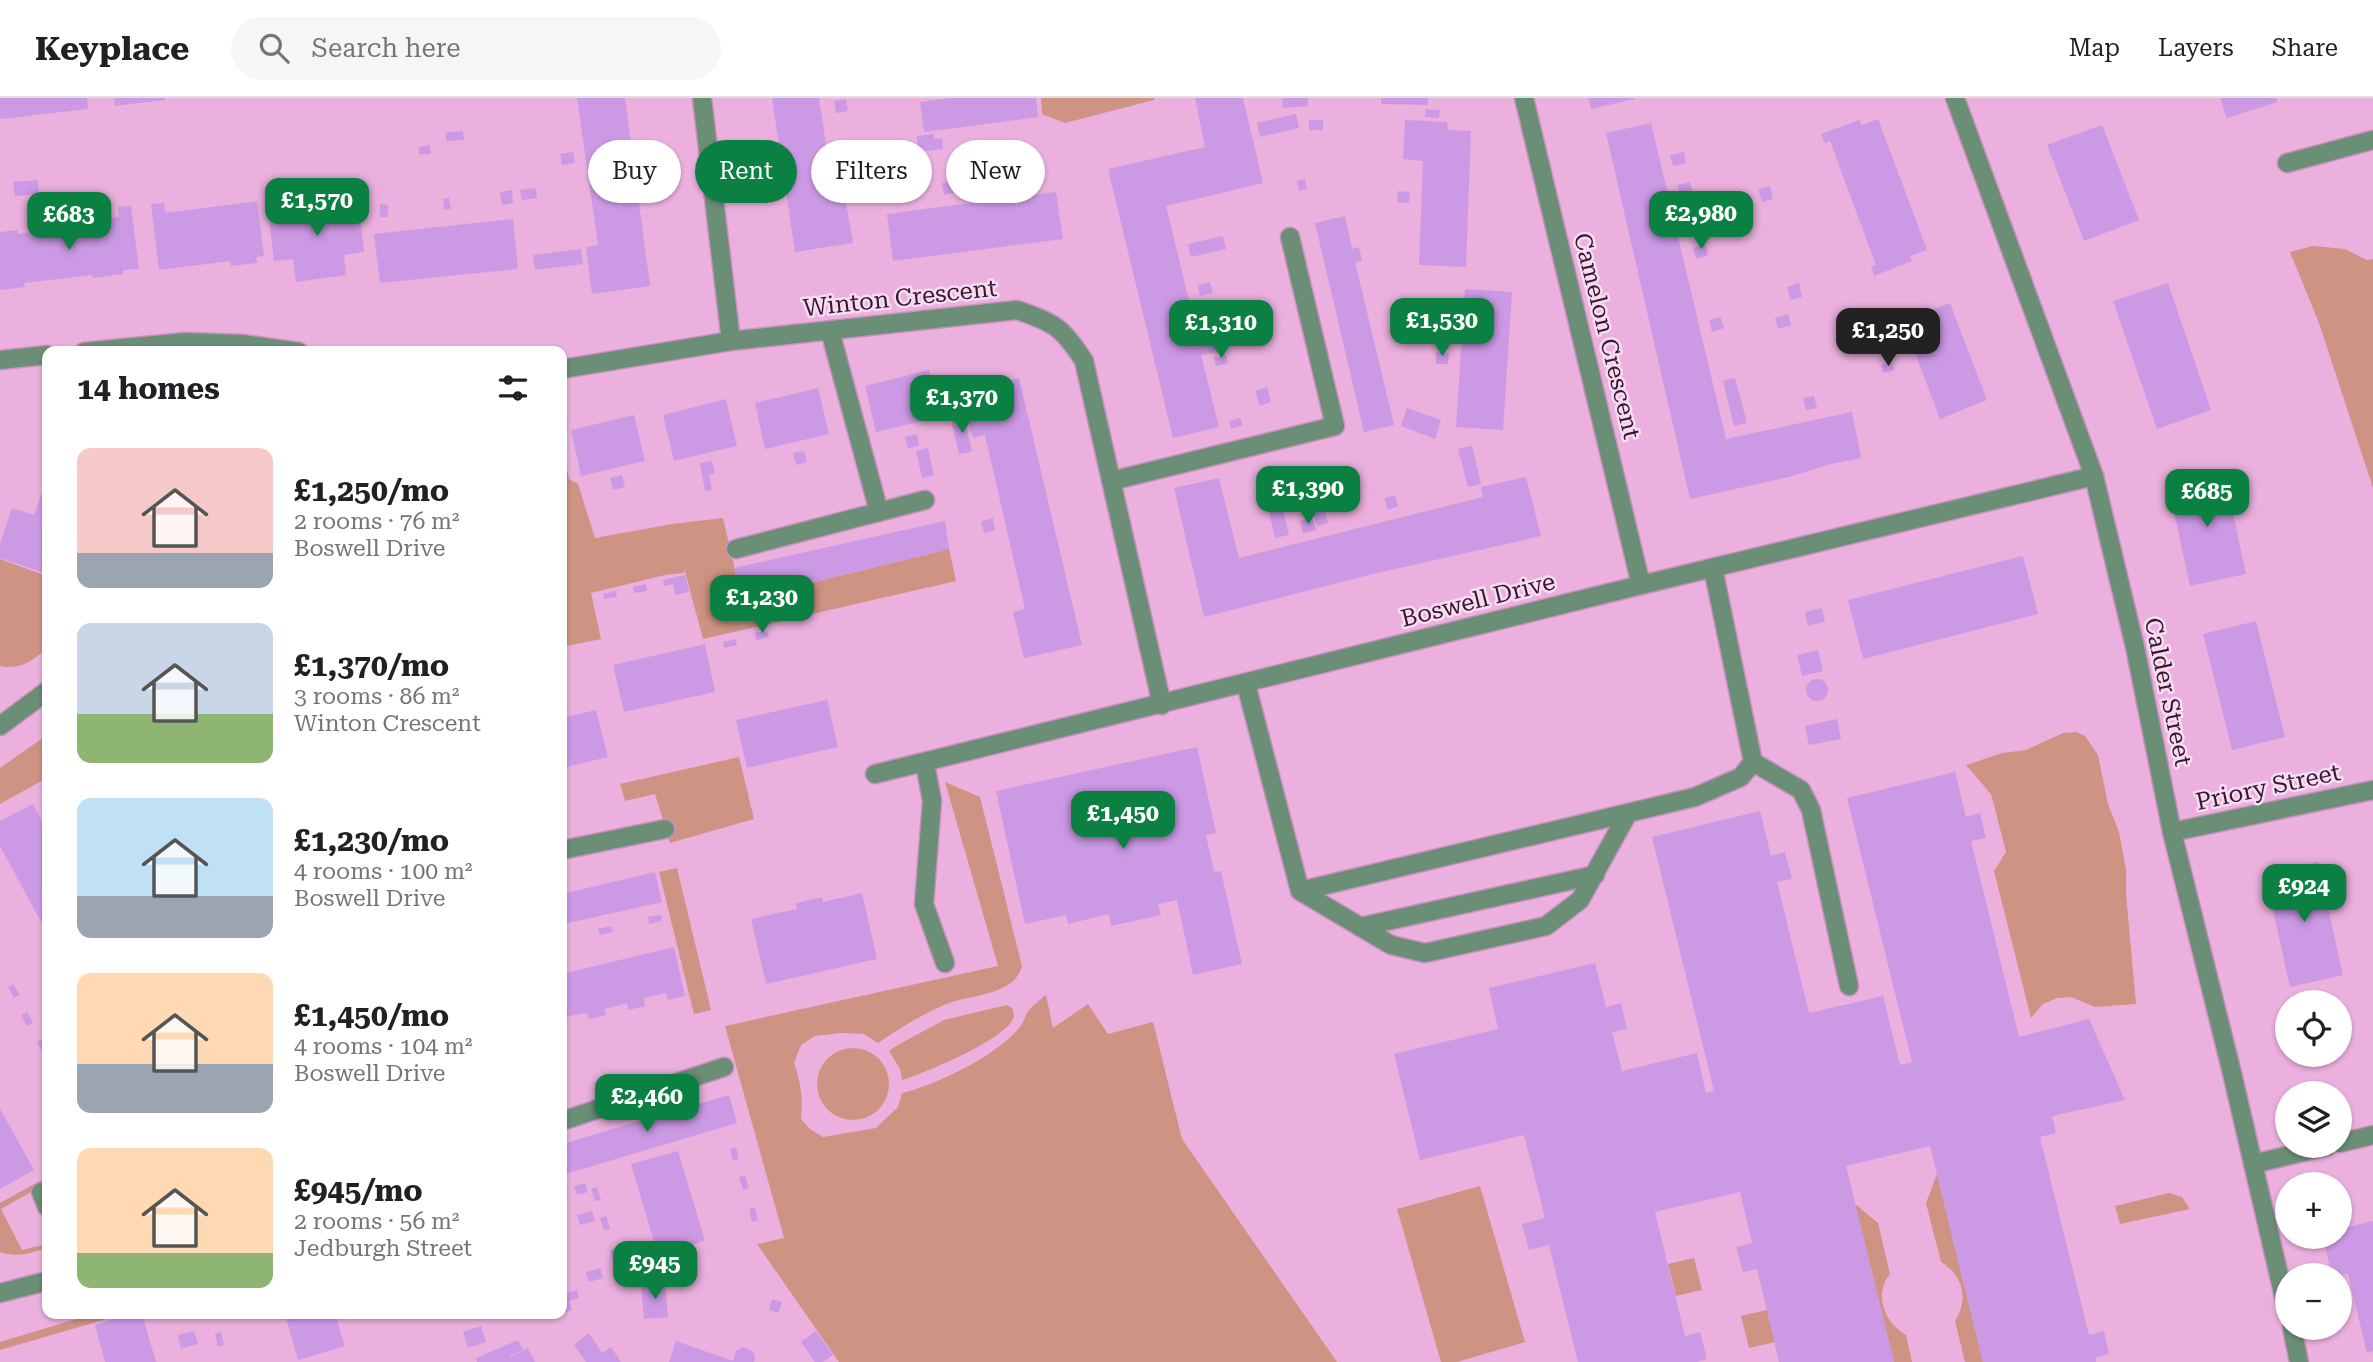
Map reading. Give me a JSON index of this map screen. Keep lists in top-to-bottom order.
{
  "streets": {
    "street": [
      "Winton Crescent",
      "Camelon Crescent",
      "Boswell Drive",
      "Calder Street",
      "Priory Street"
    ]
  },
  "crossings": [
    ["Winton Crescent", "Boswell Drive"],
    ["Camelon Crescent", "Boswell Drive"],
    ["Boswell Drive", "Calder Street"],
    ["Calder Street", "Priory Street"]
  ],
  "page": {
    "header": "Keyplace",
    "search": "Search here",
    "nav": ["Map", "Layers", "Share"],
    "chip": [
      "Buy",
      "Rent",
      "Filters",
      "New"
    ],
    "price": [
      "£1,570",
      "£2,980",
      "£683",
      "£1,530",
      "£1,310",
      "£1,250",
      "£1,370",
      "£1,390",
      "£685",
      "£1,230",
      "£1,450",
      "£924",
      "£2,460",
      "£945"
    ],
    "heading": "14 homes",
    "list": [
      {
        "name": "£1,250/mo",
        "note": "2 rooms · 76 m² · Boswell Drive"
      },
      {
        "name": "£1,370/mo",
        "note": "3 rooms · 86 m² · Winton Crescent"
      },
      {
        "name": "£1,230/mo",
        "note": "4 rooms · 100 m² · Boswell Drive"
      },
      {
        "name": "£1,450/mo",
        "note": "4 rooms · 104 m² · Boswell Drive"
      },
      {
        "name": "£945/mo",
        "note": "2 rooms · 56 m² · Jedburgh Street"
      }
    ],
    "map_buttons": ["+", "−"]
  }
}
